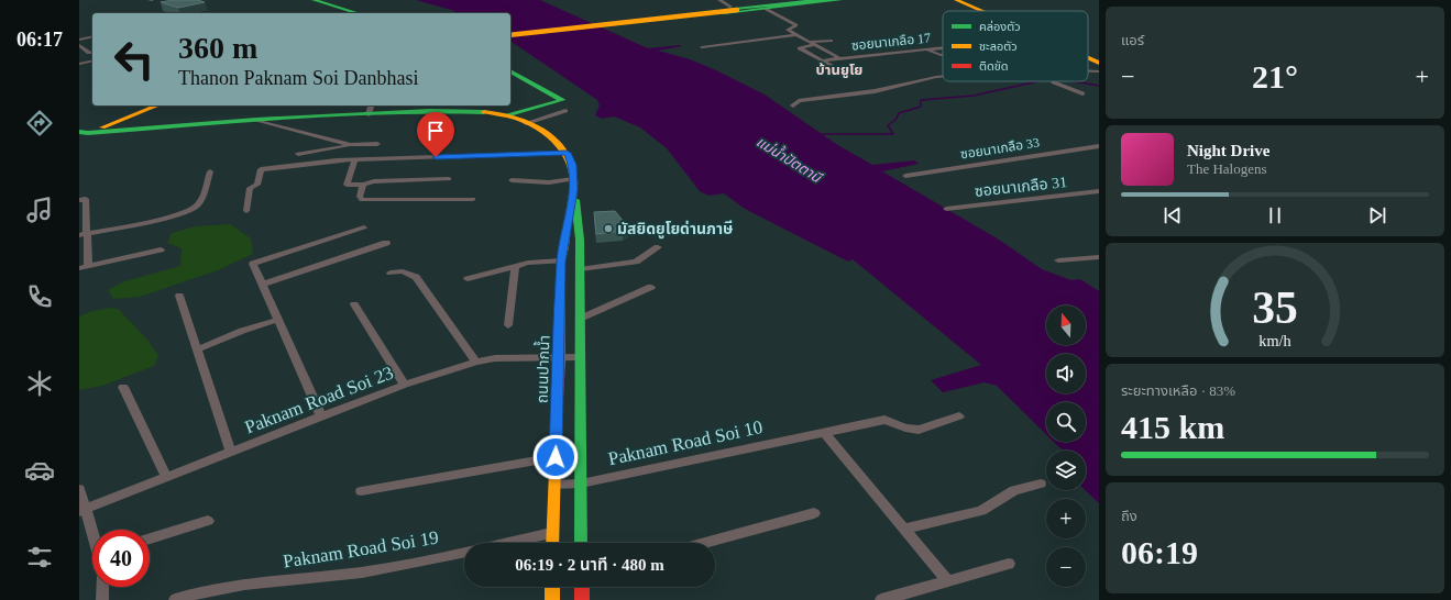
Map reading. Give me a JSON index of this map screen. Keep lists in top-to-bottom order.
{
  "streets": {
    "street": [
      "ซอยนาเกลือ 17",
      "ซอยนาเกลือ 33",
      "ซอยนาเกลือ 31",
      "ถนนปากน้ำ",
      "Paknam Road Soi 23",
      "Paknam Road Soi 10",
      "Paknam Road Soi 19"
    ]
  },
  "crossings": [
    ["ถนนปากน้ำ", "Paknam Road Soi 23"],
    ["ถนนปากน้ำ", "Paknam Road Soi 10"],
    ["ถนนปากน้ำ", "Paknam Road Soi 19"]
  ],
  "districts": ["บ้านยูโย"],
  "water": ["แม่น้ำปัตตานี"],
  "places": ["มัสยิดยูโยด่านภาษี"],
  "legend": ["คล่องตัว", "ชะลอตัว", "ติดขัด"],
  "north": "top",
  "page": {
    "tabs": "06:17",
    "tile": [
      "แอร์",
      ["ระยะทางเหลือ · 83%", "415 km"],
      ["ถึง", "06:19"]
    ],
    "turn": ["360 m", "Thanon Paknam Soi Danbhasi"],
    "heat": ["−", "21°", "+"],
    "song": ["Night Drive", "The Halogens"],
    "map_buttons": ["+", "−"],
    "limit": "40",
    "trip": "06:19 · 2 นาที · 480 m",
    "gauge": ["35", "km/h"]
  }
}
